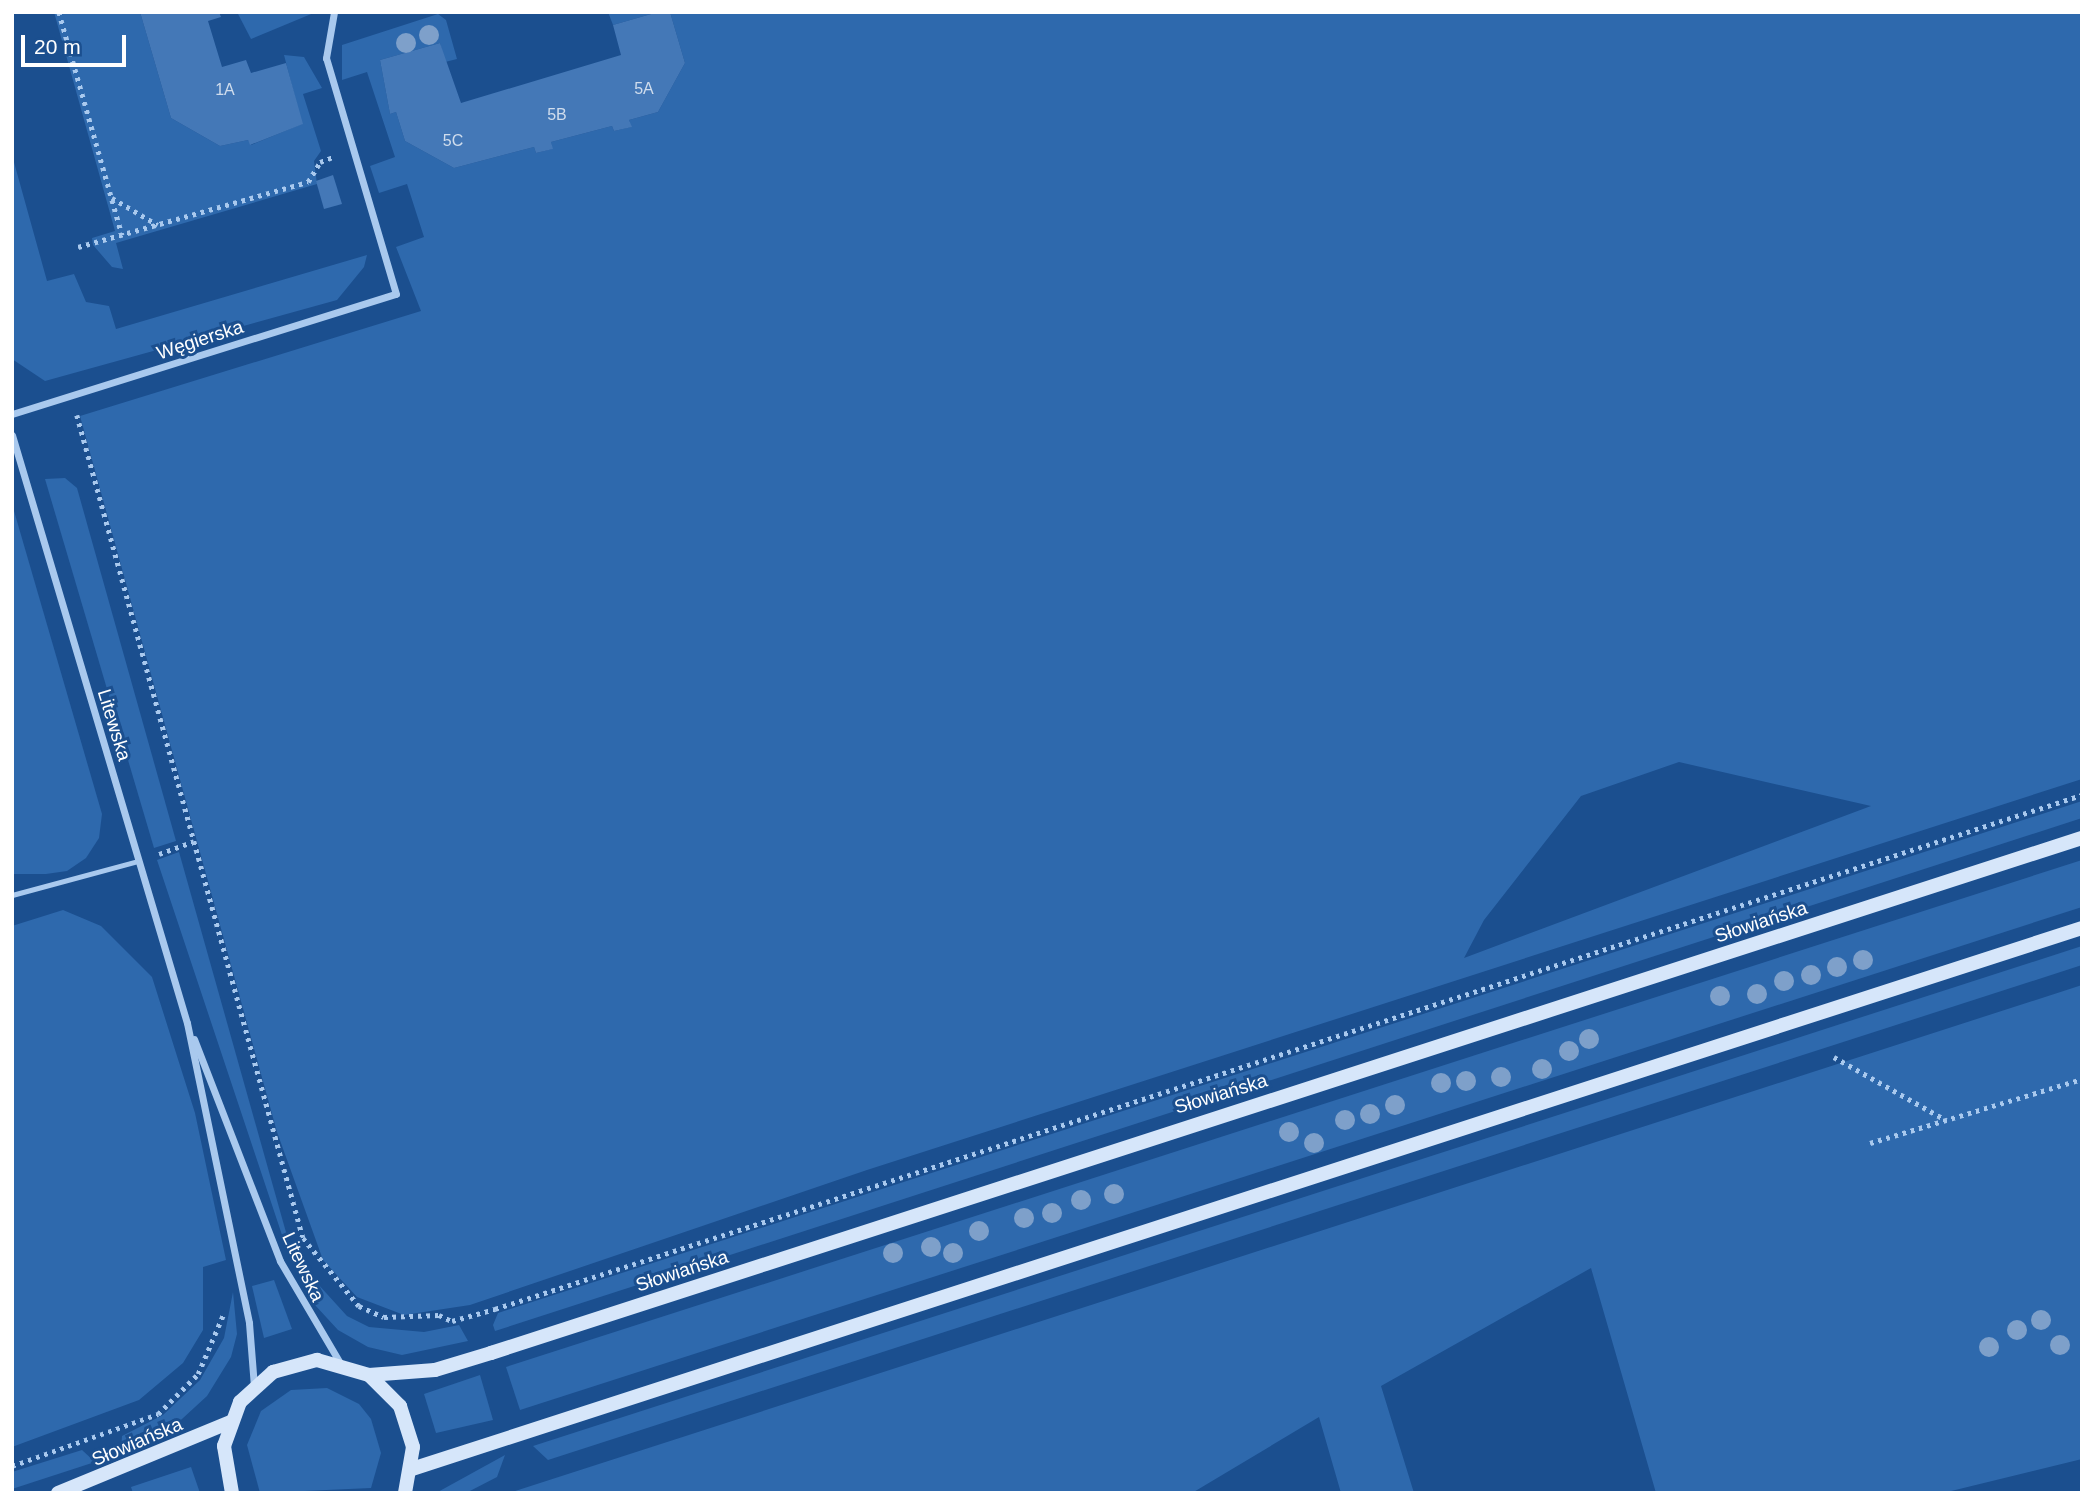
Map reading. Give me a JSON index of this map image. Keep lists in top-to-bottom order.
{
  "streets": {
    "main road": ["Słowiańska"],
    "street": ["Węgierska", "Litewska"]
  },
  "house_numbers": [
    "5A",
    "1A",
    "5B",
    "5C"
  ],
  "scale_bar": "20 m"
}
